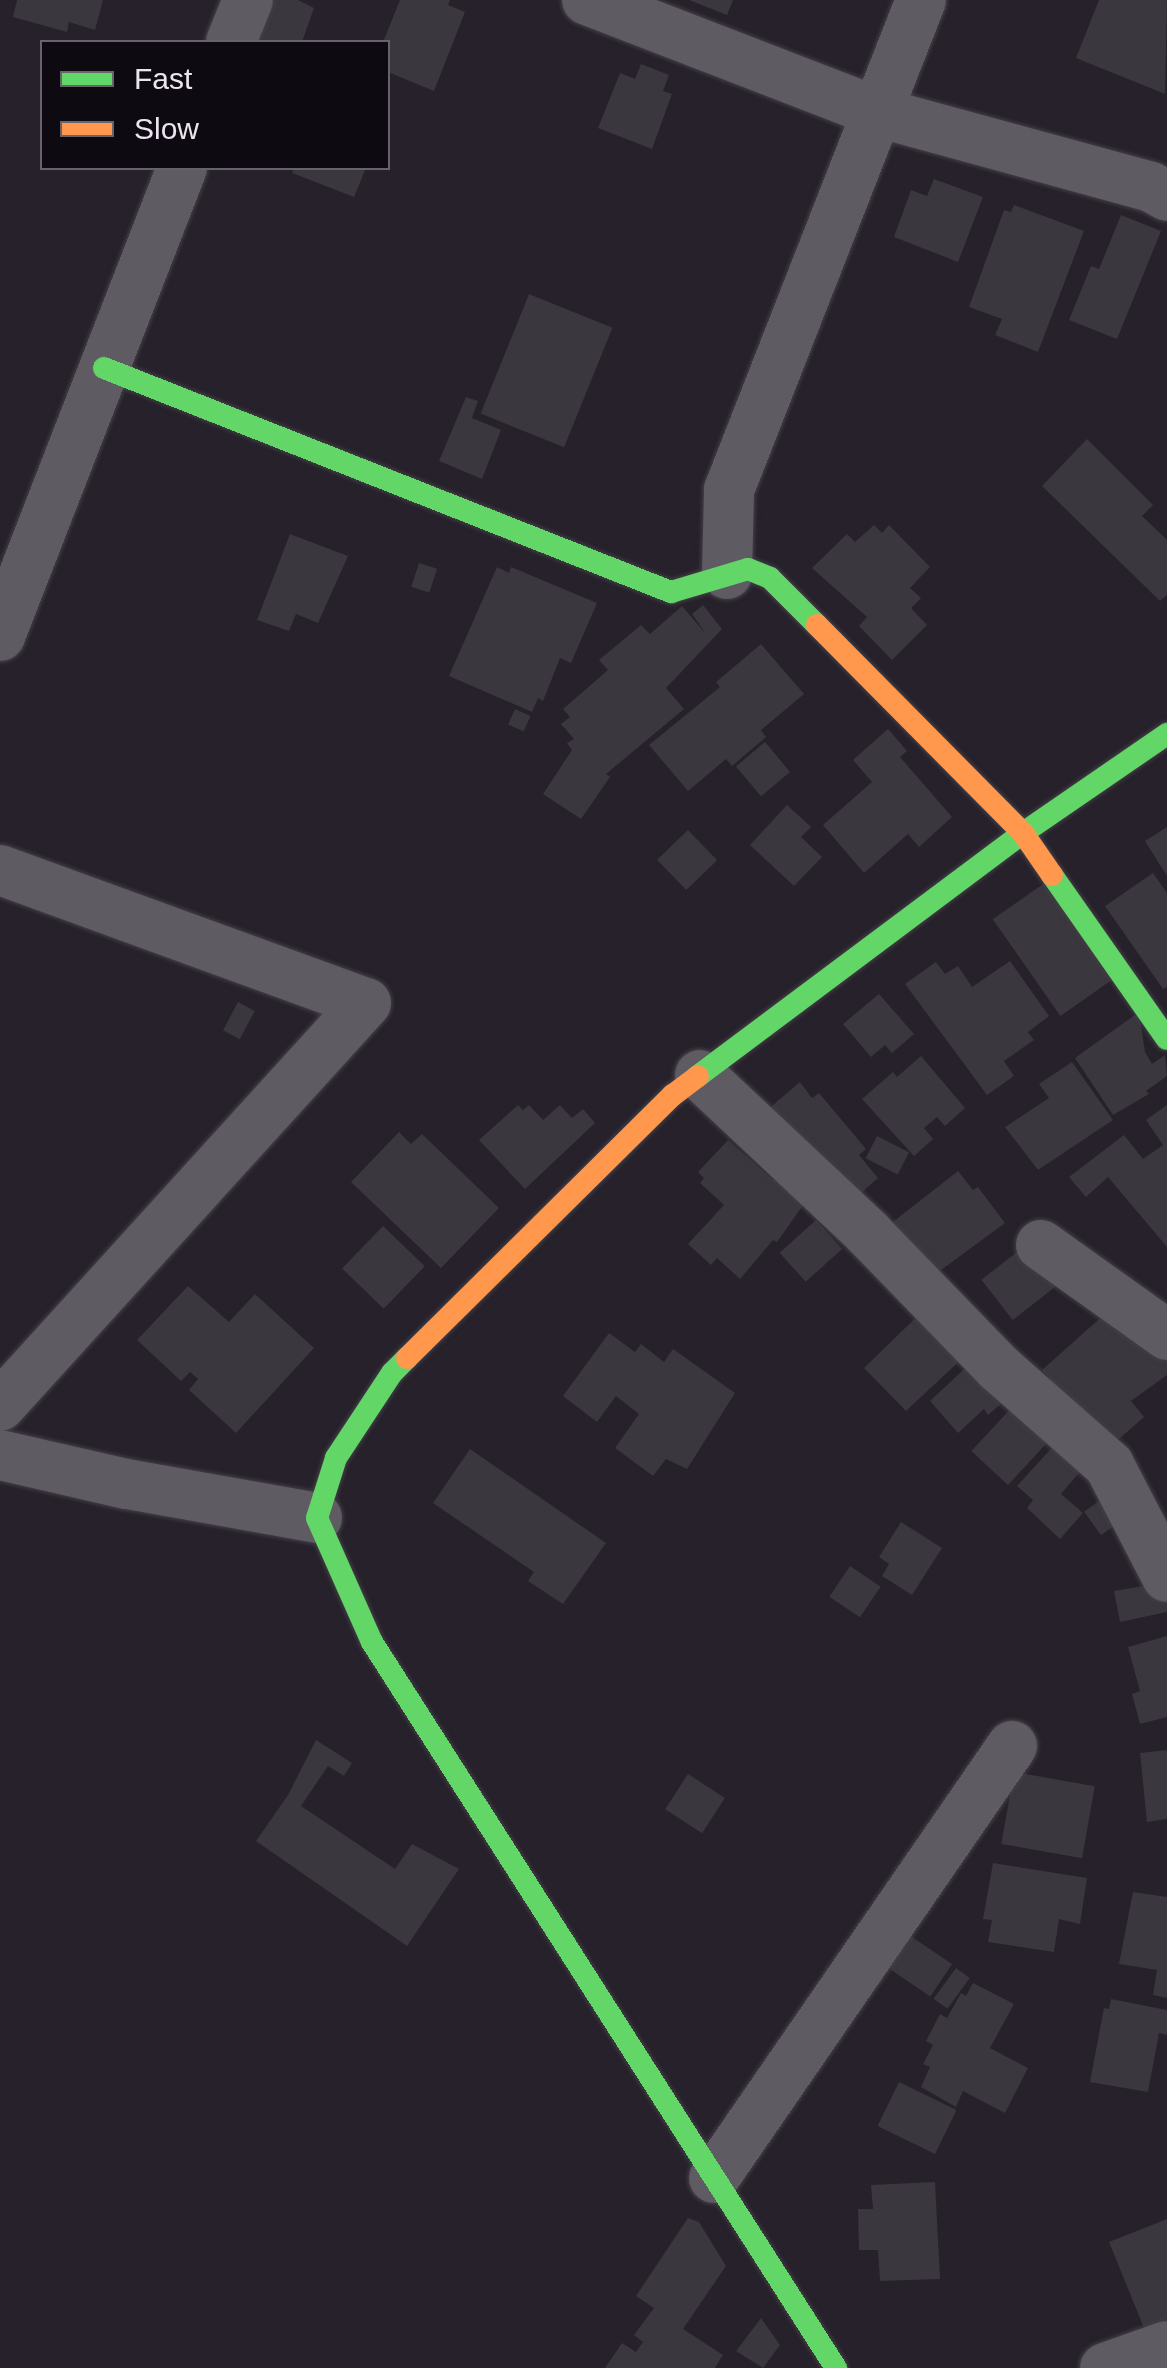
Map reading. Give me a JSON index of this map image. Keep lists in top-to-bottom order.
{
  "legend": ["Fast", "Slow"]
}
